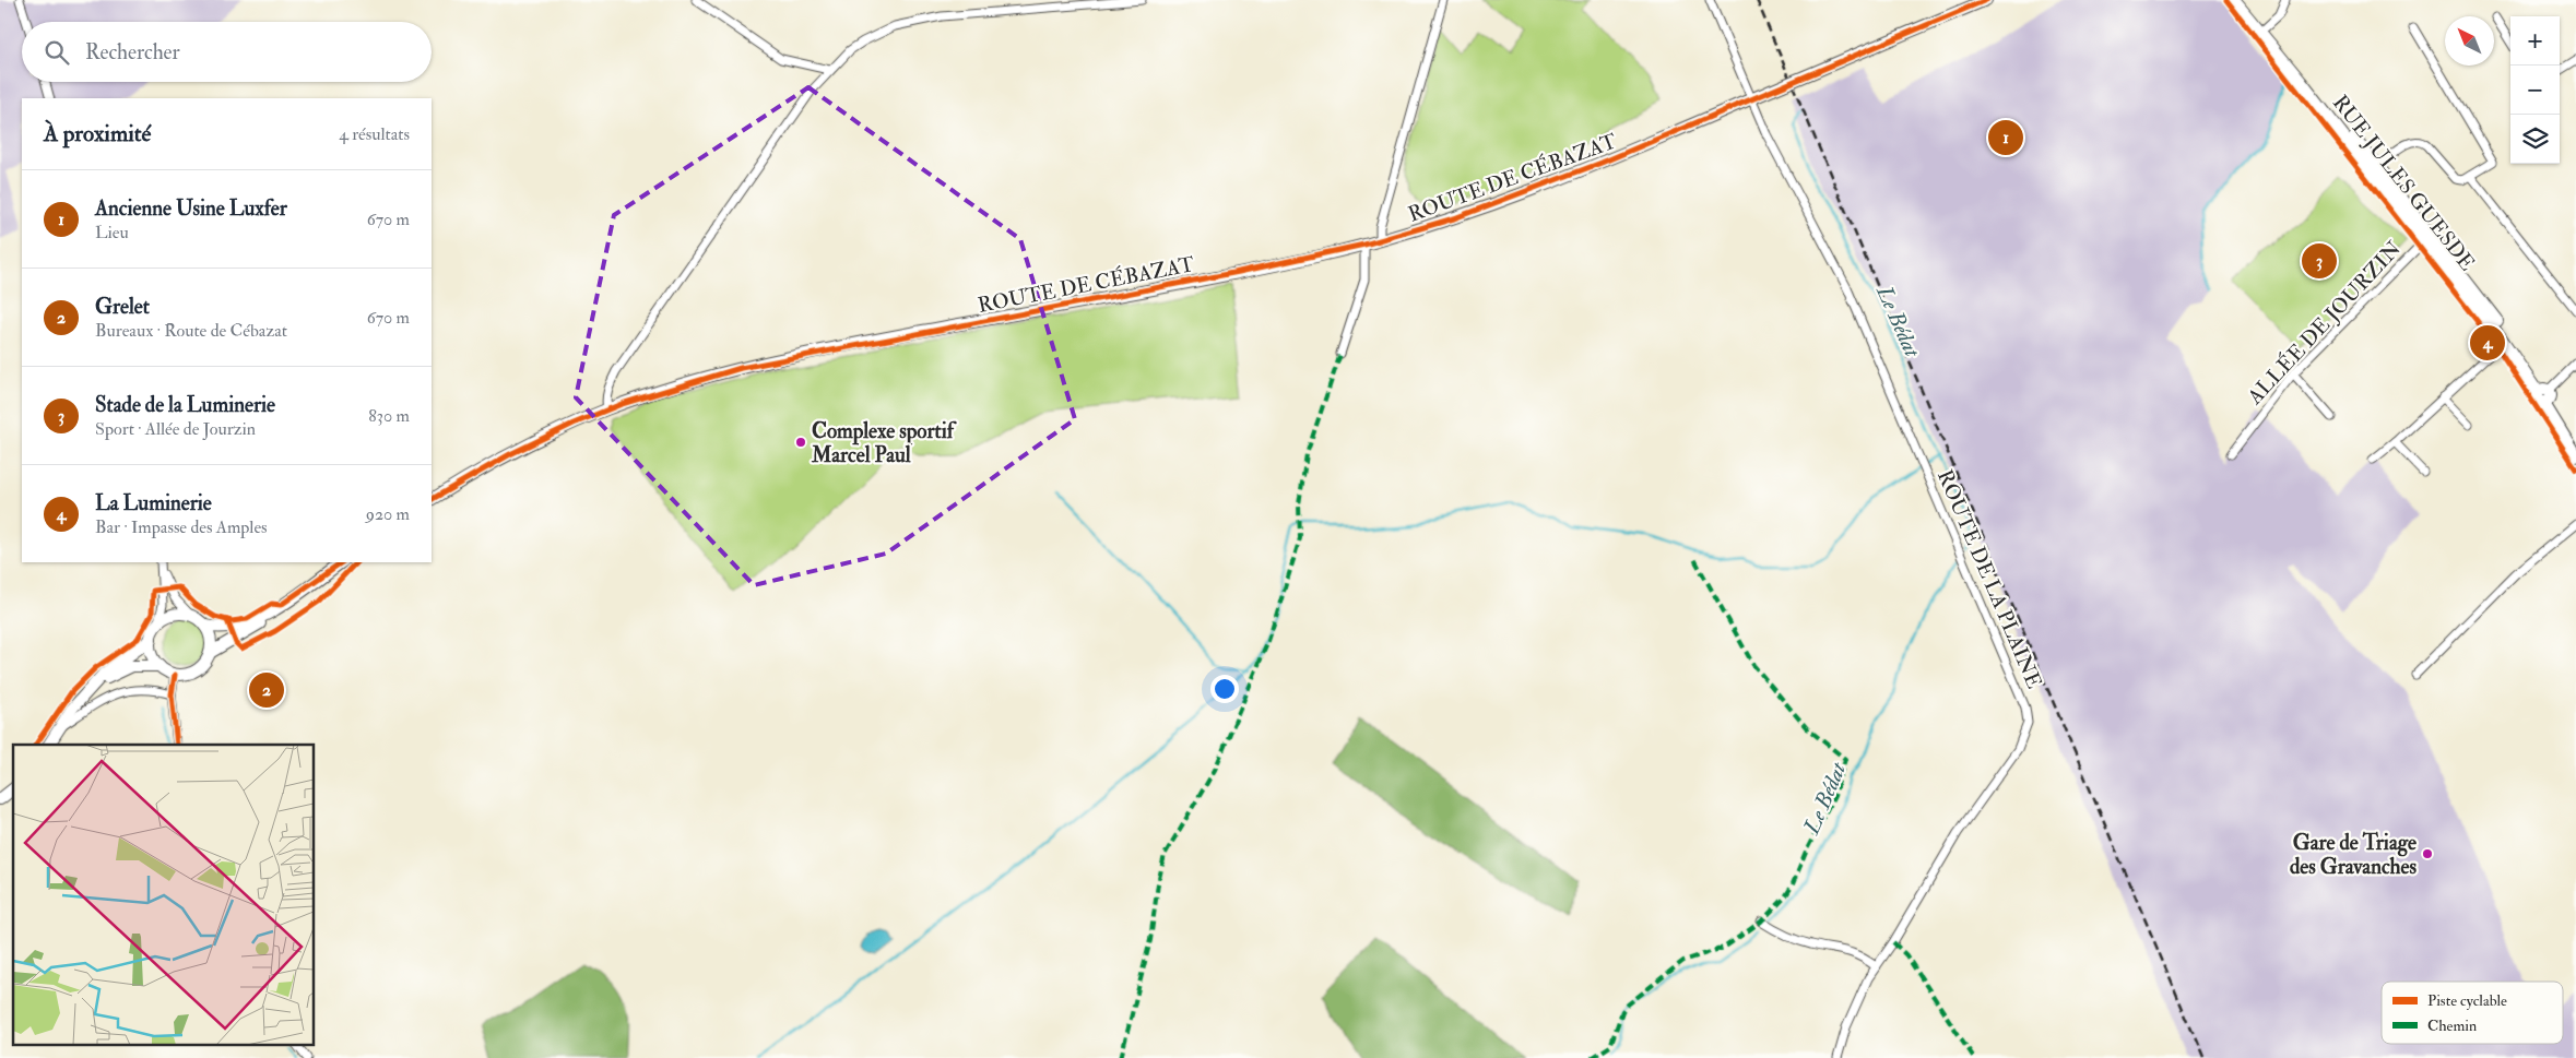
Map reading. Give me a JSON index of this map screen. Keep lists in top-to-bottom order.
{
  "streets": {
    "main road": ["ROUTE DE CÉBAZAT", "RUE JULES GUESDE"],
    "street": ["ALLÉE DE JOURZIN", "ROUTE DE LA PLAINE"]
  },
  "crossings": [
    ["ROUTE DE CÉBAZAT", "ROUTE DE LA PLAINE"],
    ["RUE JULES GUESDE", "ALLÉE DE JOURZIN"]
  ],
  "water": ["Le Bédat"],
  "places": ["Complexe sportif Marcel Paul", "Gare de Triage des Gravanches"],
  "legend": ["Piste cyclable", "Chemin"],
  "north": "top left",
  "page": {
    "map_buttons": ["+", "−"],
    "search": "Rechercher",
    "heading": ["À proximité", "4 résultats"],
    "pins": [
      "1",
      "3",
      "4",
      "2"
    ],
    "list": [
      {
        "mark": "1",
        "name": "Ancienne Usine Luxfer",
        "note": "Lieu",
        "value": "670 m"
      },
      {
        "mark": "2",
        "name": "Grelet",
        "note": "Bureaux · Route de Cébazat",
        "value": "670 m"
      },
      {
        "mark": "3",
        "name": "Stade de la Luminerie",
        "note": "Sport · Allée de Jourzin",
        "value": "830 m"
      },
      {
        "mark": "4",
        "name": "La Luminerie",
        "note": "Bar · Impasse des Amples",
        "value": "920 m"
      }
    ]
  }
}
